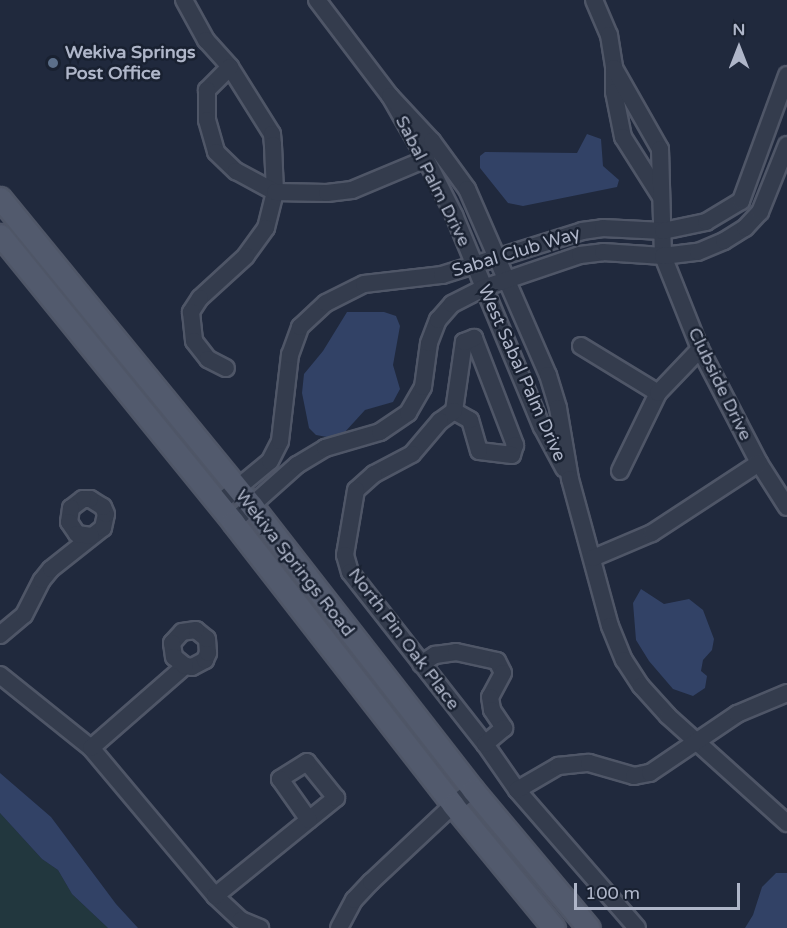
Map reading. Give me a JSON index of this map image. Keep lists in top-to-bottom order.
{
  "streets": {
    "main road": ["Wekiva Springs Road"],
    "street": [
      "Sabal Palm Drive",
      "Sabal Club Way",
      "West Sabal Palm Drive",
      "Clubside Drive",
      "North Pin Oak Place"
    ]
  },
  "crossings": [
    ["Sabal Palm Drive", "Sabal Club Way"],
    ["Sabal Palm Drive", "West Sabal Palm Drive"],
    ["Sabal Club Way", "West Sabal Palm Drive"],
    ["Sabal Club Way", "Clubside Drive"],
    ["Sabal Club Way", "Wekiva Springs Road"]
  ],
  "places": ["Wekiva Springs Post Office"],
  "scale_bar": "100 m",
  "north": "top"
}
